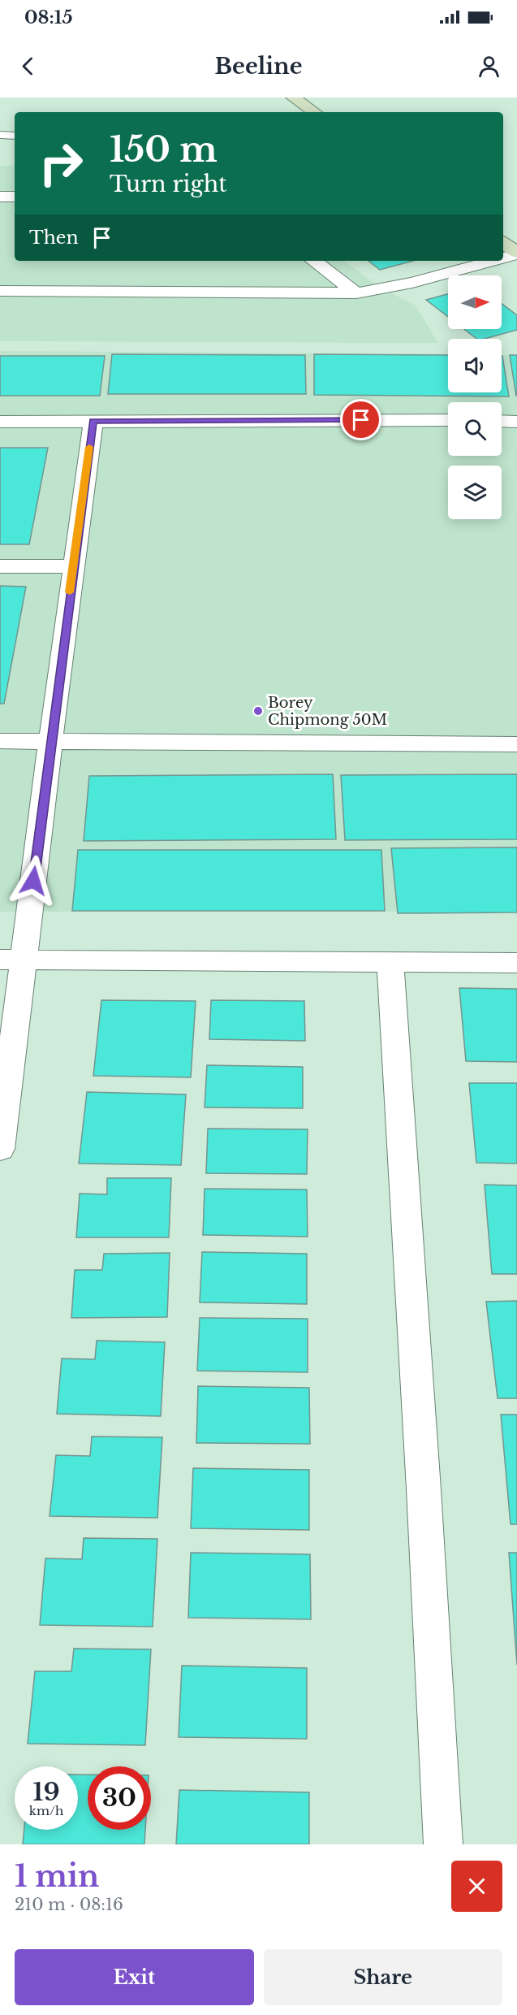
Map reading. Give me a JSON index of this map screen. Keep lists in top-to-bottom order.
{
  "places": ["Borey Chipmong 50M"],
  "north": "right",
  "page": {
    "status": "08:15",
    "header": "Beeline",
    "turn": ["150 m", "Turn right"],
    "then": "Then",
    "speed": "19 km/h",
    "limit": "30",
    "heading": ["1 min", "210 m · 08:16"],
    "buttons": ["Exit", "Share"]
  }
}
